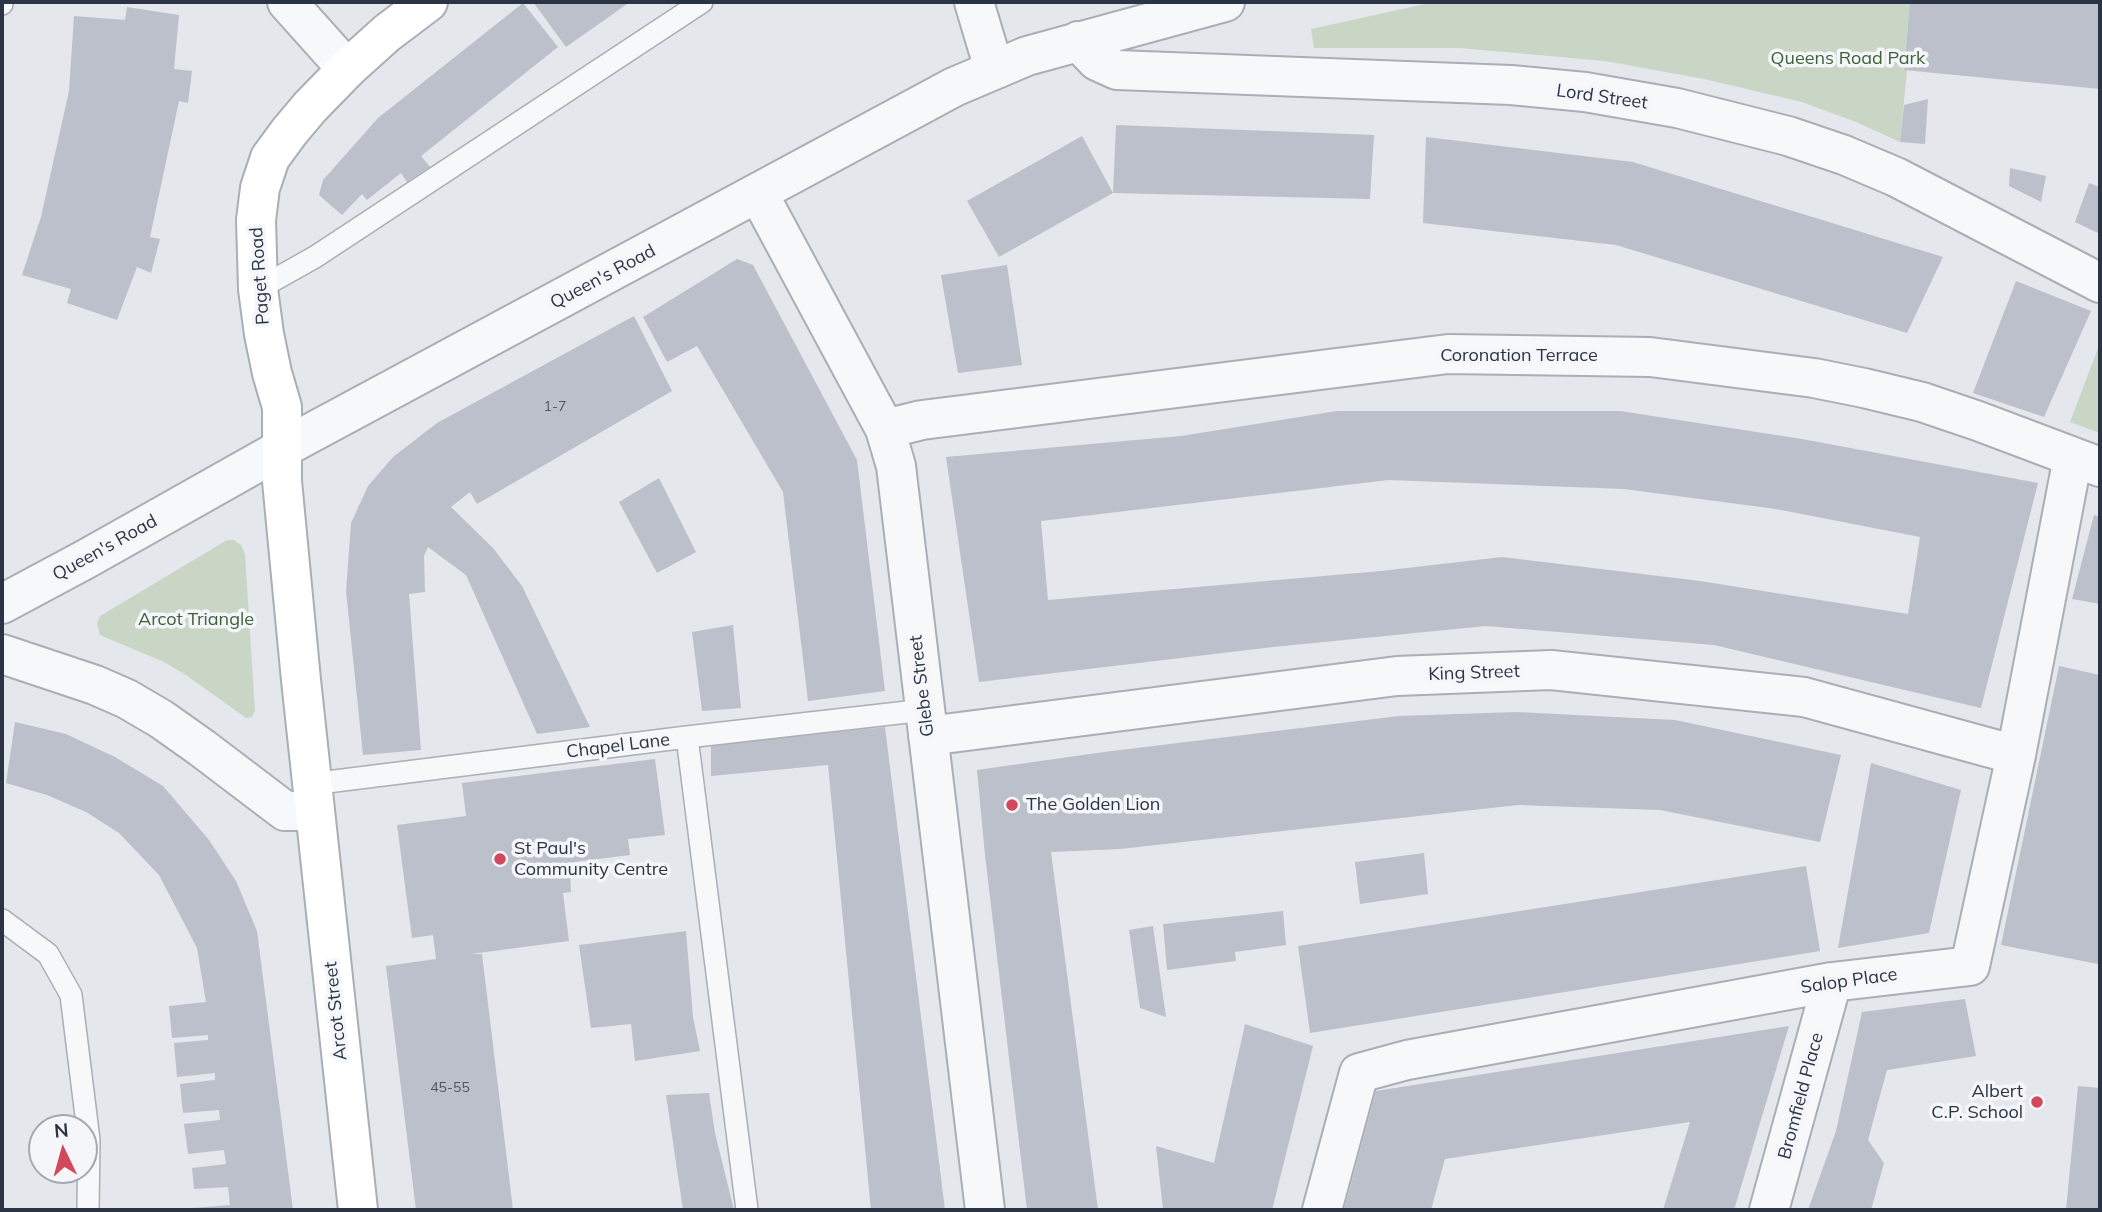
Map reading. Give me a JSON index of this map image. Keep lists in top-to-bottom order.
{
  "streets": {
    "street": [
      "Lord Street",
      "Paget Road",
      "Queen's Road",
      "Coronation Terrace",
      "King Street",
      "Glebe Street",
      "Salop Place",
      "Arcot Street",
      "Bromfield Place"
    ],
    "lane": ["Chapel Lane"]
  },
  "crossings": [
    ["Lord Street", "Queen's Road"],
    ["Paget Road", "Queen's Road"],
    ["Paget Road", "Arcot Street"],
    ["Queen's Road", "Glebe Street"],
    ["Queen's Road", "Arcot Street"],
    ["Coronation Terrace", "Glebe Street"],
    ["Coronation Terrace", "Salop Place"],
    ["King Street", "Glebe Street"],
    ["King Street", "Chapel Lane"],
    ["King Street", "Salop Place"],
    ["Glebe Street", "Chapel Lane"],
    ["Chapel Lane", "Arcot Street"],
    ["Salop Place", "Bromfield Place"]
  ],
  "parks": ["Queens Road Park", "Arcot Triangle"],
  "places": ["The Golden Lion", "St Paul's Community Centre", "Albert C.P. School"],
  "house_numbers": ["1-7", "45-55"],
  "north": "top"
}
